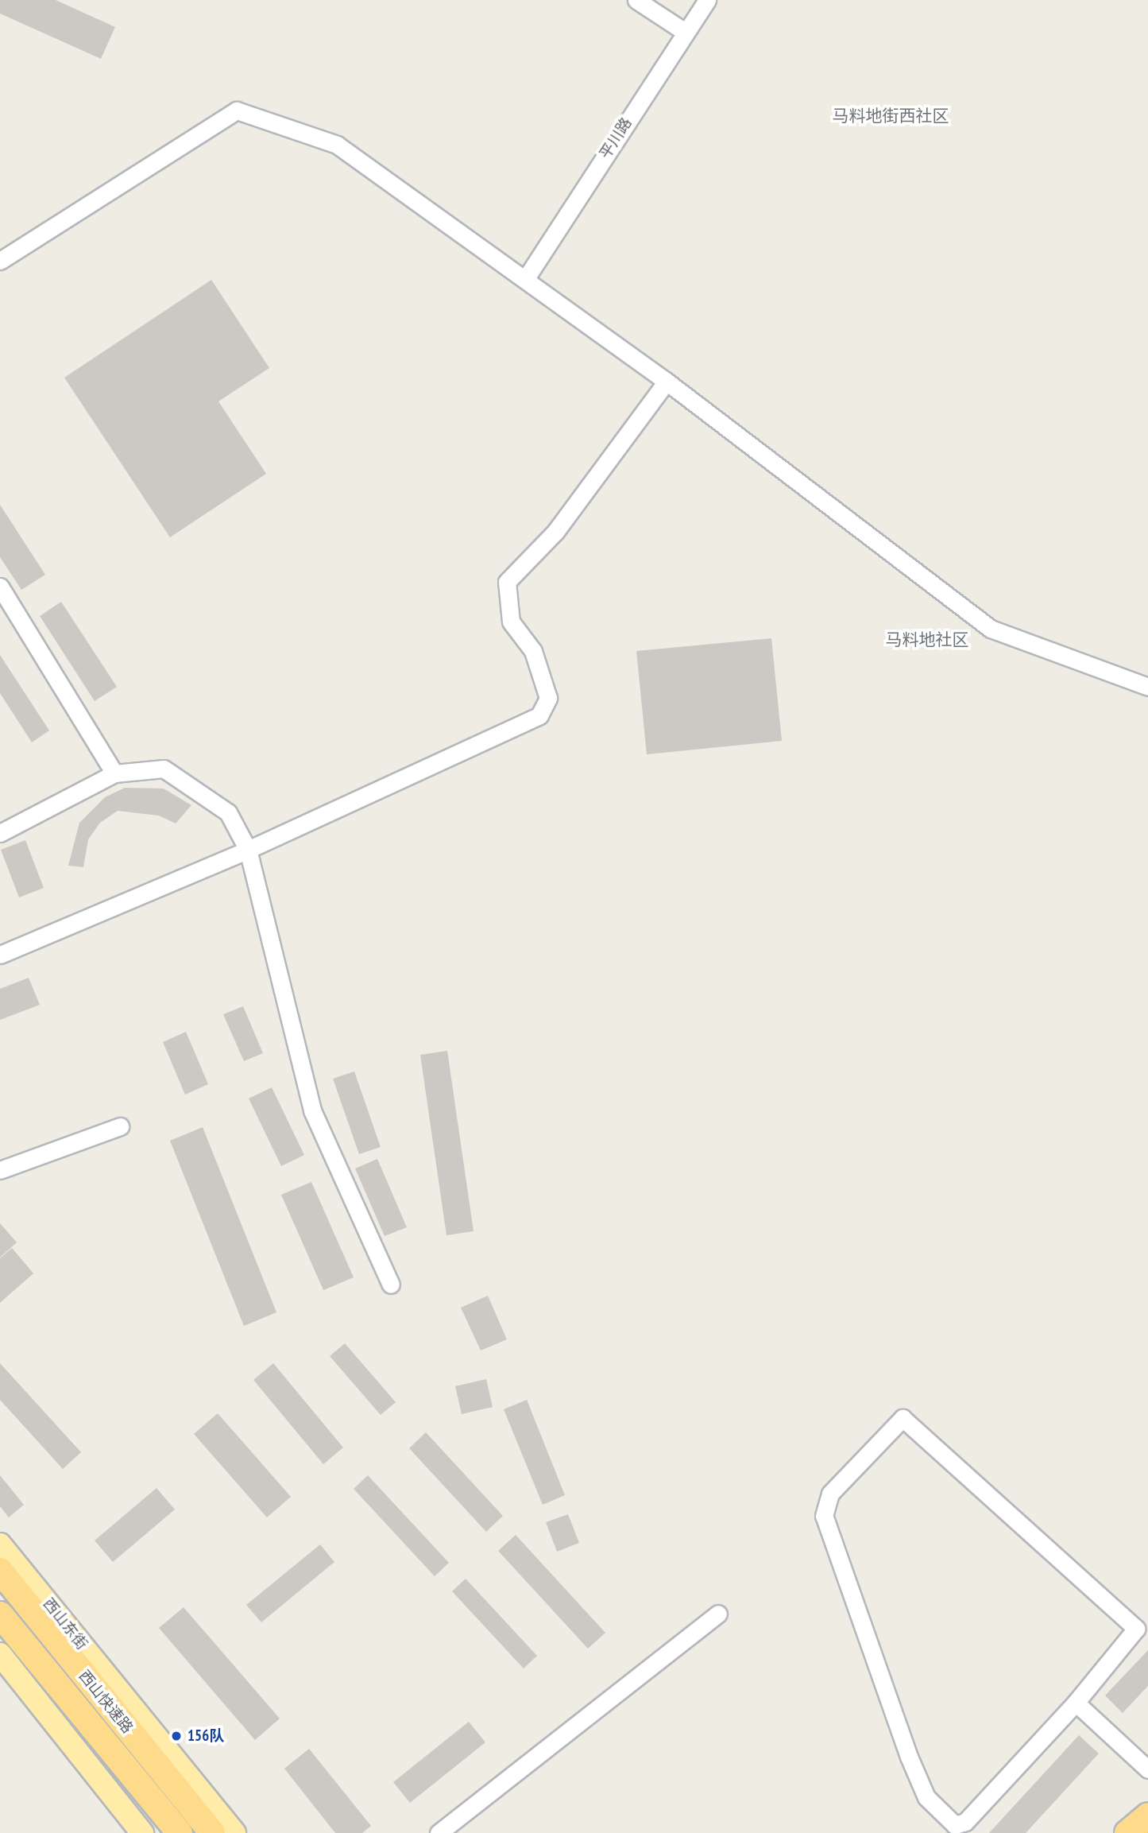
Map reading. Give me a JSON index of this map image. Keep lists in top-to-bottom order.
{
  "streets": {
    "highway": ["西山快速路"],
    "main road": ["西山东街"],
    "street": ["平川路"]
  },
  "districts": ["马料地街西社区", "马料地社区"],
  "places": ["156队"]
}
